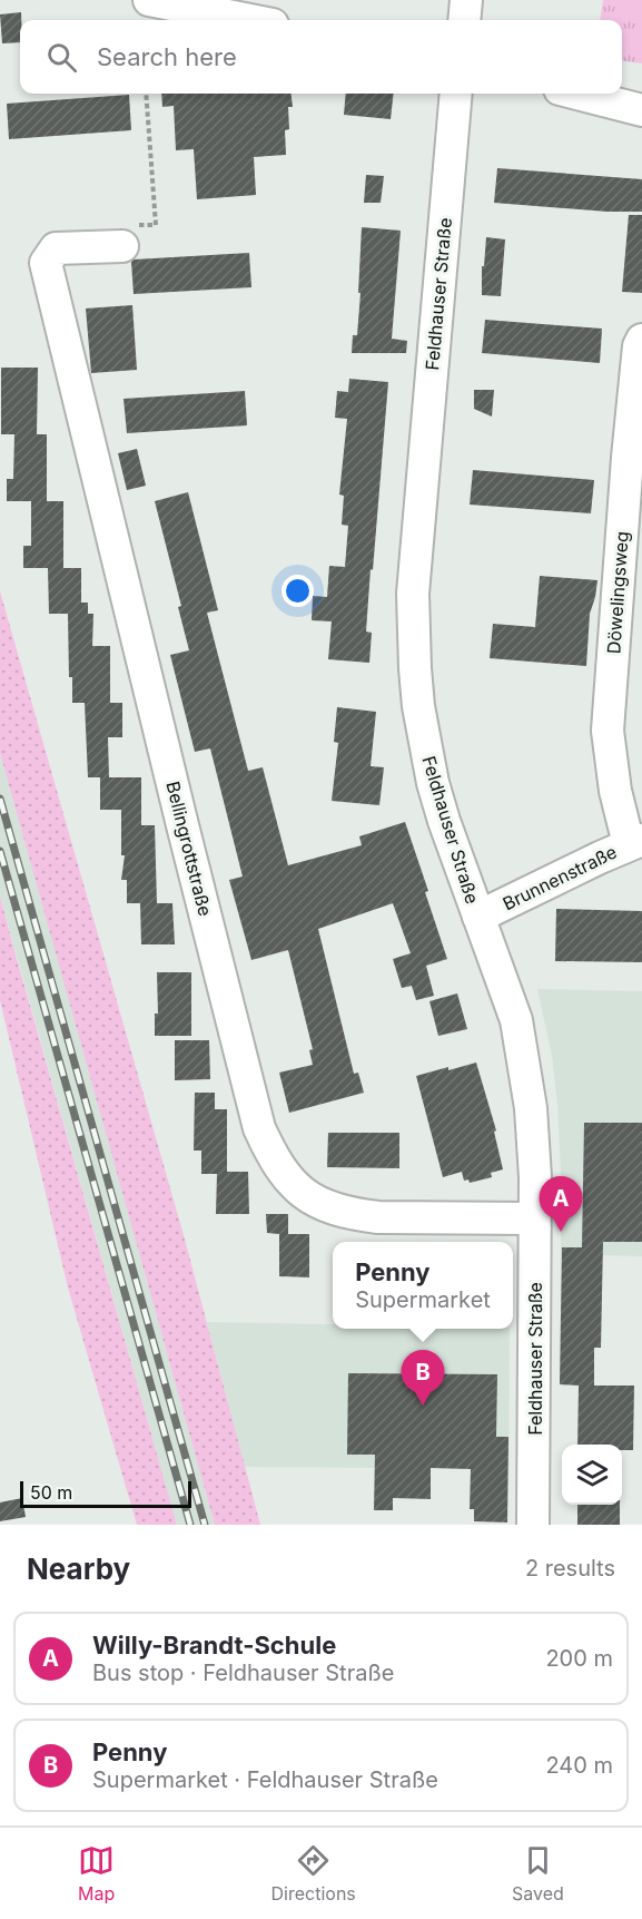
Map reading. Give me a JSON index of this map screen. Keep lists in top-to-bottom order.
{
  "streets": {
    "street": [
      "Feldhauser Straße",
      "Döwelingsweg",
      "Bellingrottstraße",
      "Brunnenstraße"
    ]
  },
  "crossings": [
    ["Feldhauser Straße", "Bellingrottstraße"],
    ["Feldhauser Straße", "Brunnenstraße"],
    ["Döwelingsweg", "Brunnenstraße"]
  ],
  "scale_bar": "50 m",
  "page": {
    "search": "Search here",
    "pins": ["A", "B"],
    "popup": ["Penny", "Supermarket"],
    "scale": "50 m",
    "heading": ["Nearby", "2 results"],
    "list": [
      {
        "mark": "A",
        "name": "Willy-Brandt-Schule",
        "note": "Bus stop · Feldhauser Straße",
        "value": "200 m"
      },
      {
        "mark": "B",
        "name": "Penny",
        "note": "Supermarket · Feldhauser Straße",
        "value": "240 m"
      }
    ],
    "nav": ["Map", "Directions", "Saved"]
  }
}
